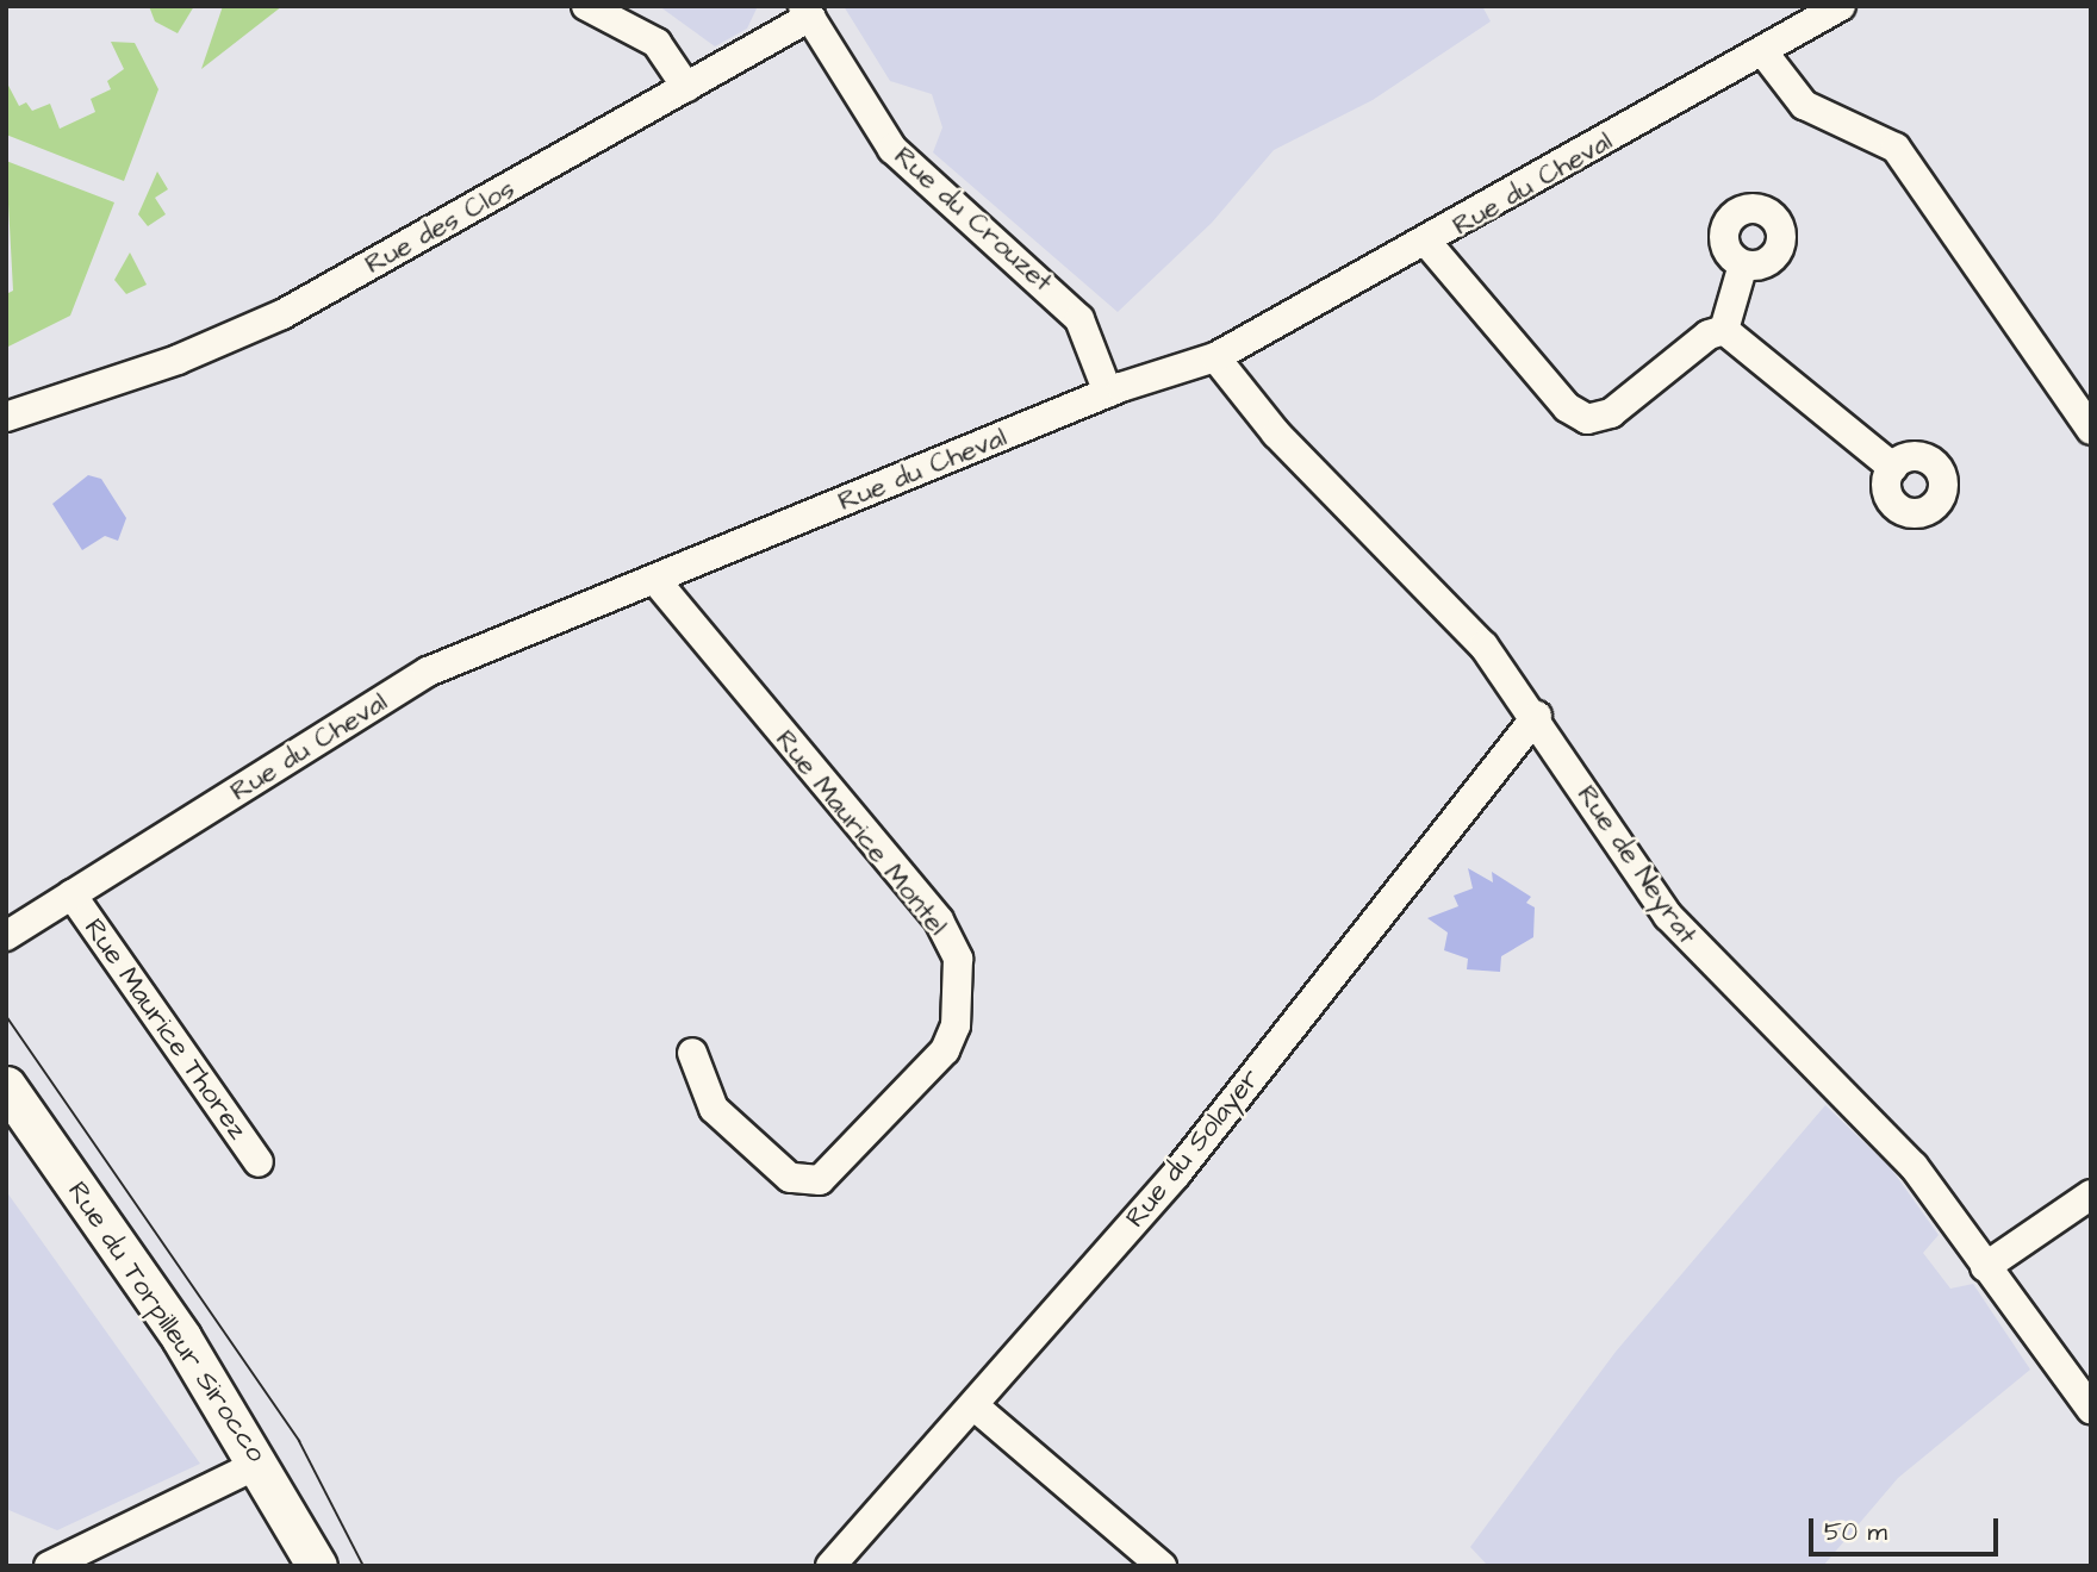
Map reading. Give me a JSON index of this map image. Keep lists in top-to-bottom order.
{
  "streets": {
    "street": [
      "Rue du Cheval",
      "Rue du Crouzet",
      "Rue des Clos",
      "Rue Maurice Montel",
      "Rue de Neyrat",
      "Rue Maurice Thorez",
      "Rue du Solayer",
      "Rue du Torpilleur Sirocco"
    ]
  },
  "crossings": [
    ["Rue du Cheval", "Rue du Crouzet"],
    ["Rue du Cheval", "Rue Maurice Montel"],
    ["Rue du Cheval", "Rue de Neyrat"],
    ["Rue du Cheval", "Rue Maurice Thorez"],
    ["Rue du Crouzet", "Rue des Clos"],
    ["Rue de Neyrat", "Rue du Solayer"]
  ],
  "scale_bar": "50 m"
}
